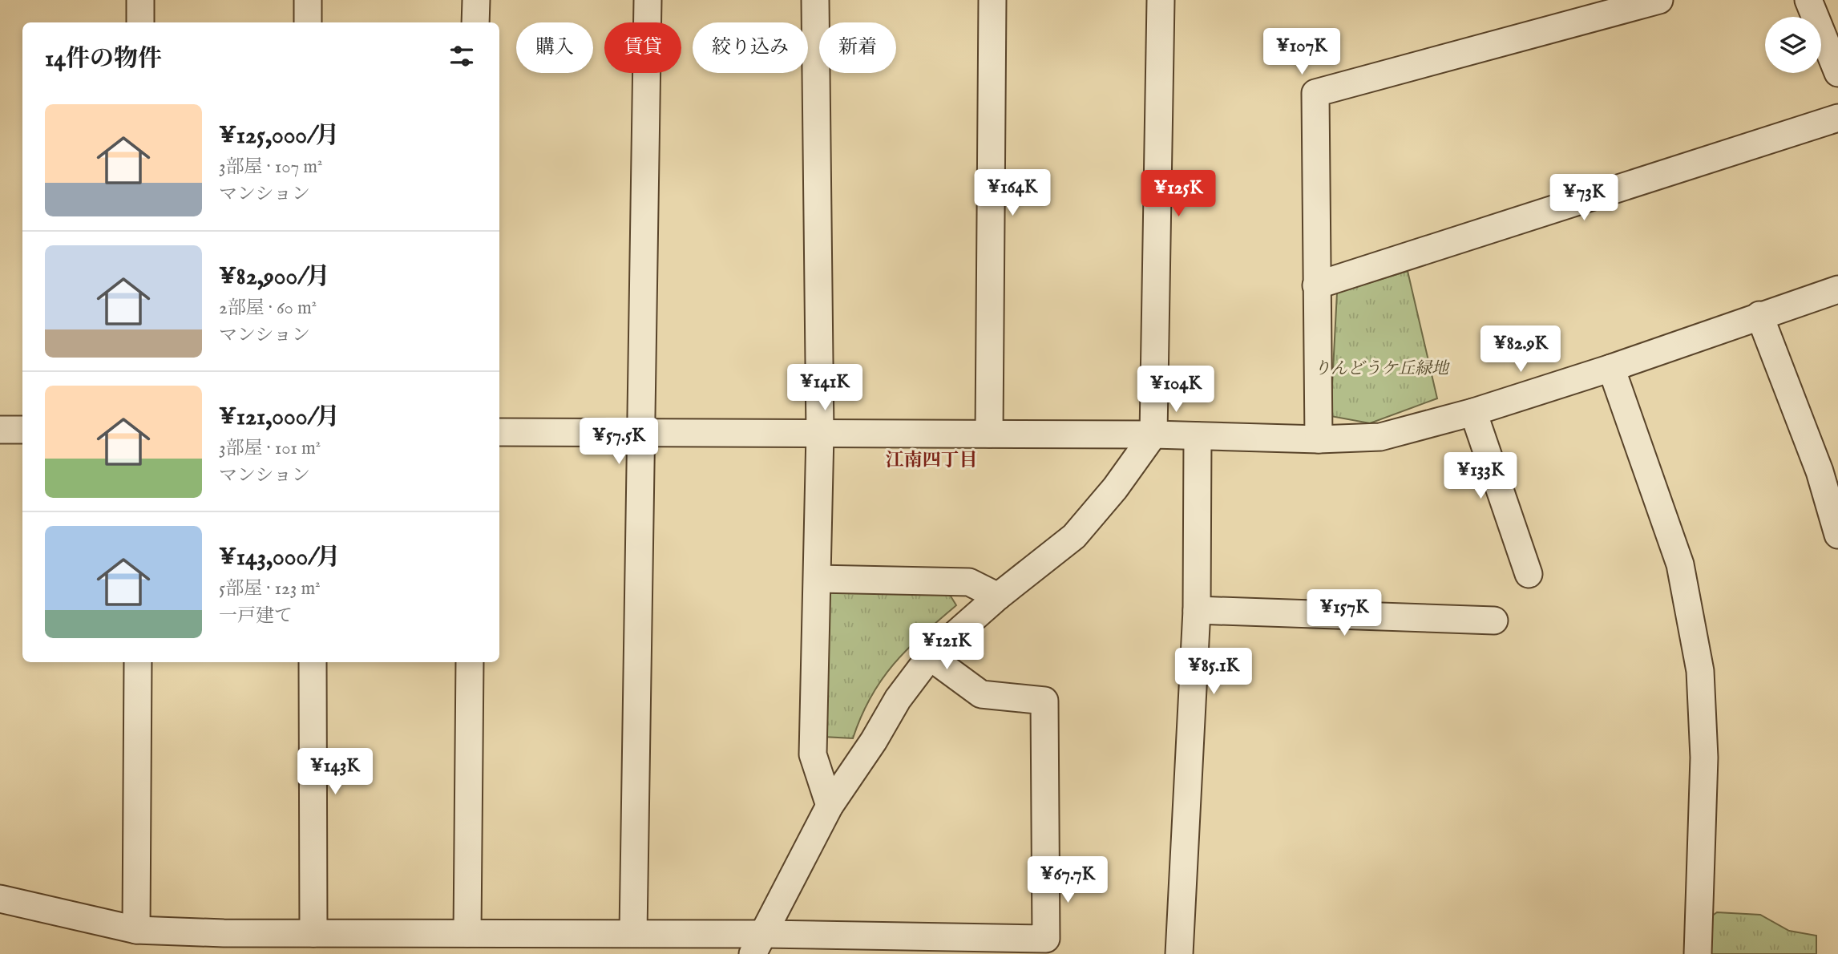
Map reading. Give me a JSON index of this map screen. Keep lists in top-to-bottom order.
{
  "districts": ["江南四丁目"],
  "parks": ["りんどうケ丘緑地"],
  "page": {
    "chip": [
      "購入",
      "賃貸",
      "絞り込み",
      "新着"
    ],
    "heading": "14件の物件",
    "price": [
      "¥107K",
      "¥164K",
      "¥125K",
      "¥73K",
      "¥82.9K",
      "¥141K",
      "¥104K",
      "¥57.5K",
      "¥133K",
      "¥157K",
      "¥121K",
      "¥85.1K",
      "¥143K",
      "¥67.7K"
    ],
    "list": [
      {
        "name": "¥125,000/月",
        "note": "3部屋 · 107 m² · マンション"
      },
      {
        "name": "¥82,900/月",
        "note": "2部屋 · 60 m² · マンション"
      },
      {
        "name": "¥121,000/月",
        "note": "3部屋 · 101 m² · マンション"
      },
      {
        "name": "¥143,000/月",
        "note": "5部屋 · 123 m² · 一戸建て"
      }
    ]
  }
}
